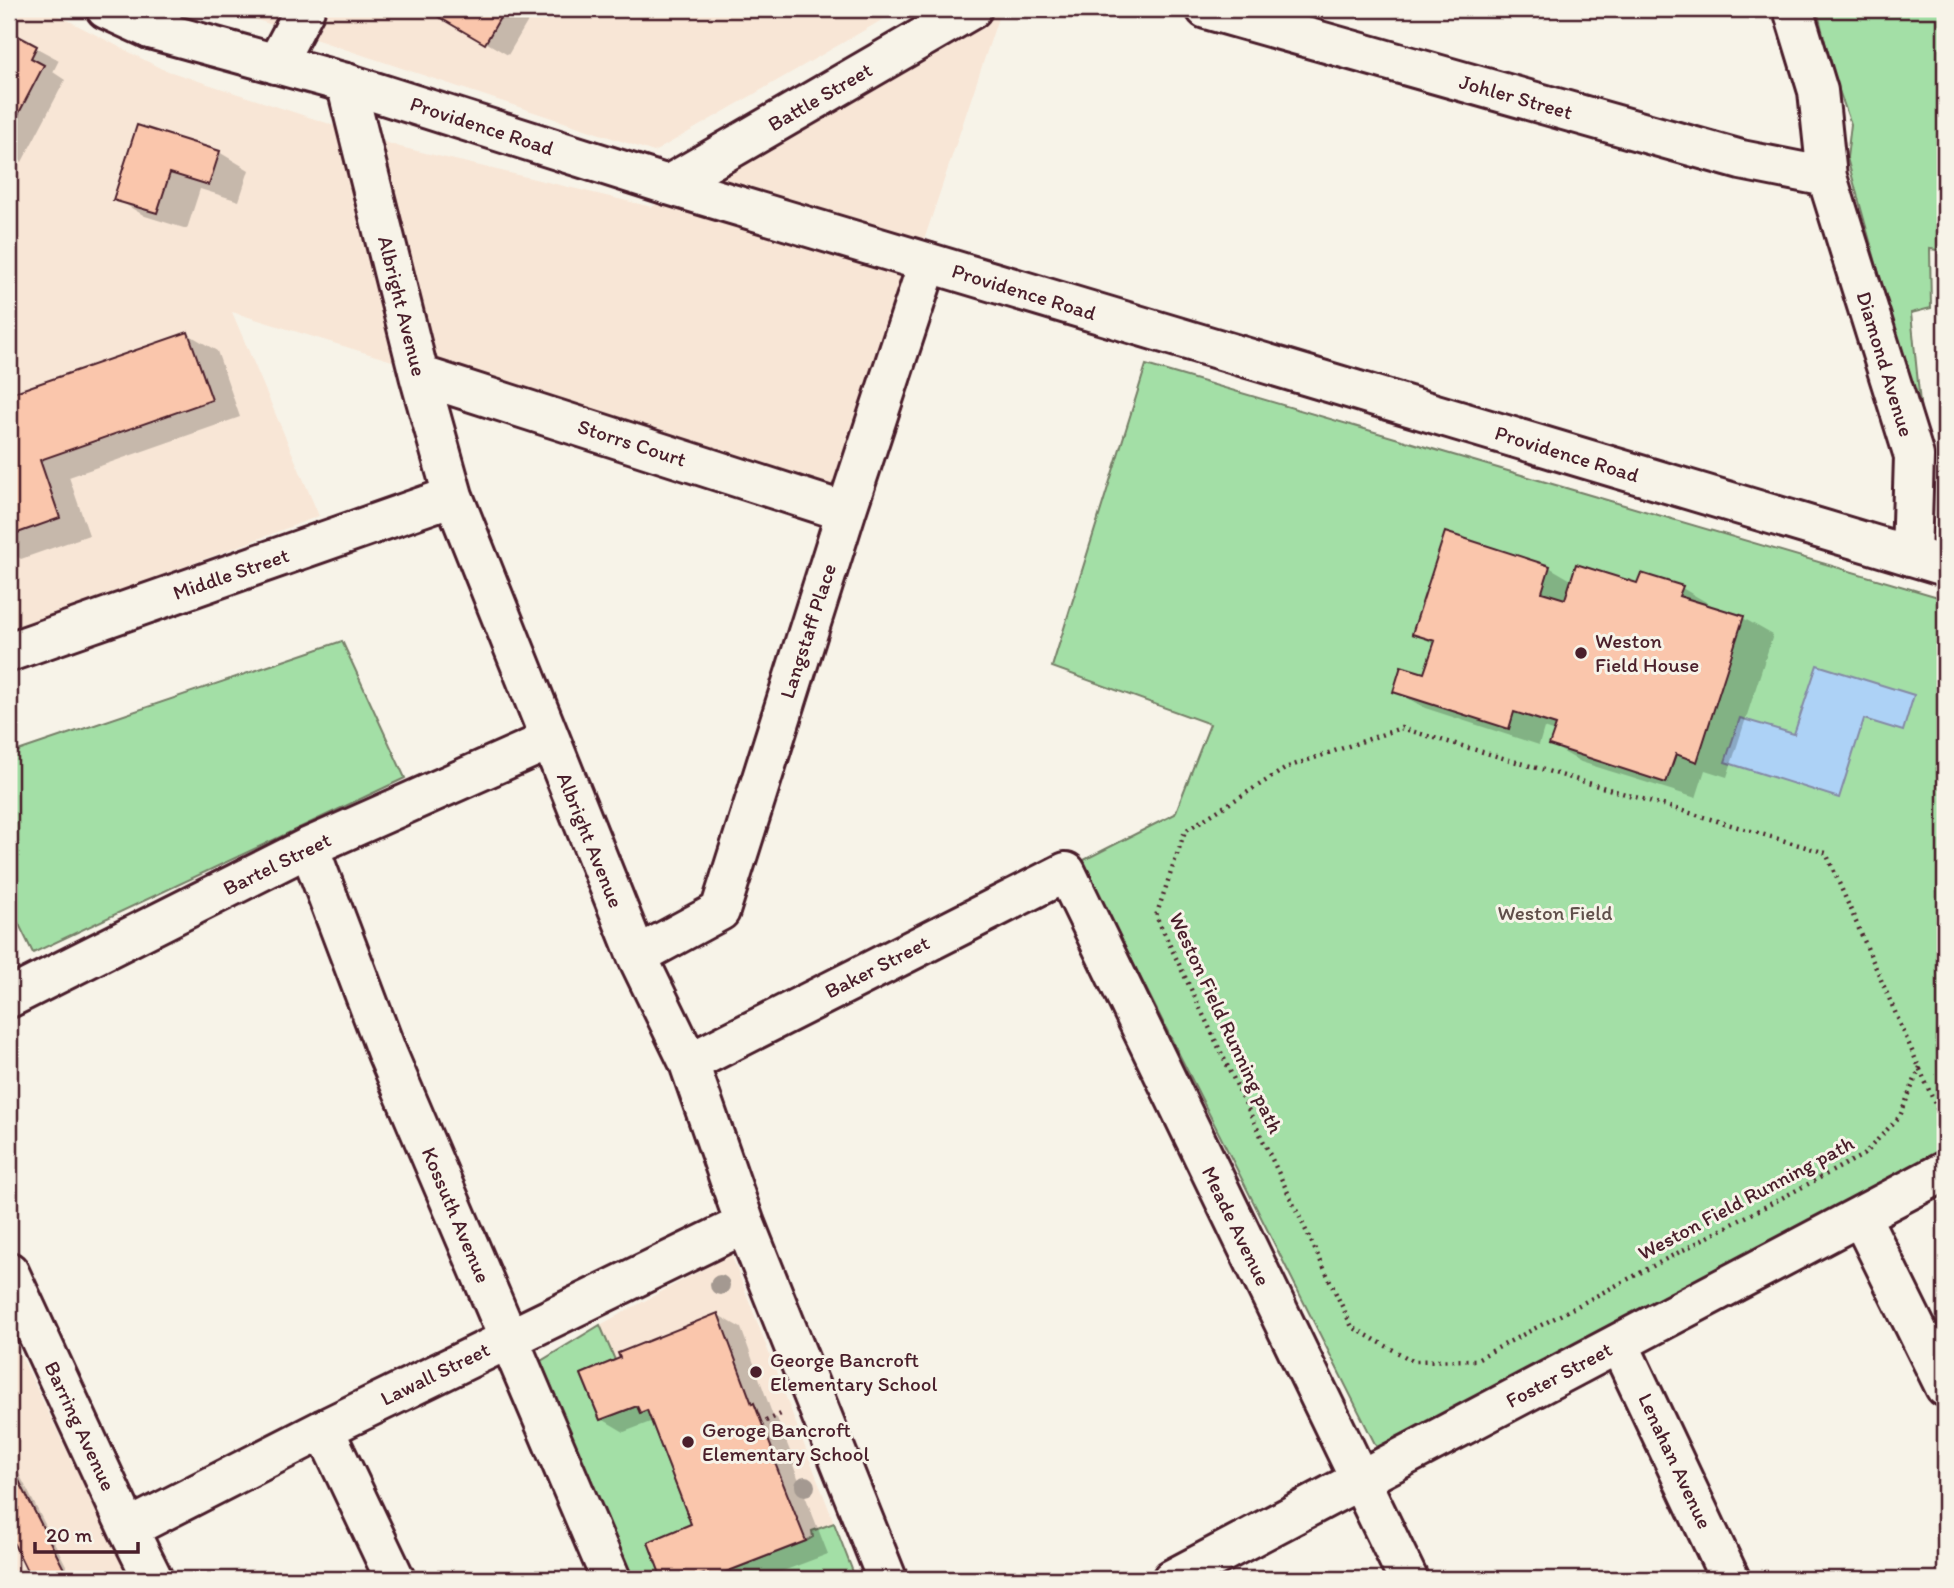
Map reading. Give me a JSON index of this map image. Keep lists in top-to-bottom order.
{
  "streets": {
    "street": [
      "Battle Street",
      "Johler Street",
      "Providence Road",
      "Albright Avenue",
      "Diamond Avenue",
      "Storrs Court",
      "Middle Street",
      "Langstaff Place",
      "Bartel Street",
      "Baker Street",
      "Kossuth Avenue",
      "Meade Avenue",
      "Lawall Street",
      "Foster Street",
      "Barring Avenue",
      "Lenahan Avenue"
    ],
    "path": ["Weston Field Running path"]
  },
  "crossings": [
    ["Battle Street", "Providence Road"],
    ["Johler Street", "Diamond Avenue"],
    ["Providence Road", "Albright Avenue"],
    ["Providence Road", "Diamond Avenue"],
    ["Providence Road", "Langstaff Place"],
    ["Albright Avenue", "Storrs Court"],
    ["Albright Avenue", "Middle Street"],
    ["Albright Avenue", "Langstaff Place"],
    ["Albright Avenue", "Bartel Street"],
    ["Albright Avenue", "Baker Street"],
    ["Albright Avenue", "Lawall Street"],
    ["Storrs Court", "Langstaff Place"],
    ["Bartel Street", "Kossuth Avenue"],
    ["Baker Street", "Meade Avenue"],
    ["Kossuth Avenue", "Lawall Street"],
    ["Meade Avenue", "Foster Street"],
    ["Lawall Street", "Barring Avenue"],
    ["Foster Street", "Lenahan Avenue"]
  ],
  "parks": ["Weston Field"],
  "places": ["Weston Field House", "George Bancroft Elementary School", "Geroge Bancroft Elementary School"],
  "scale_bar": "20 m"
}
